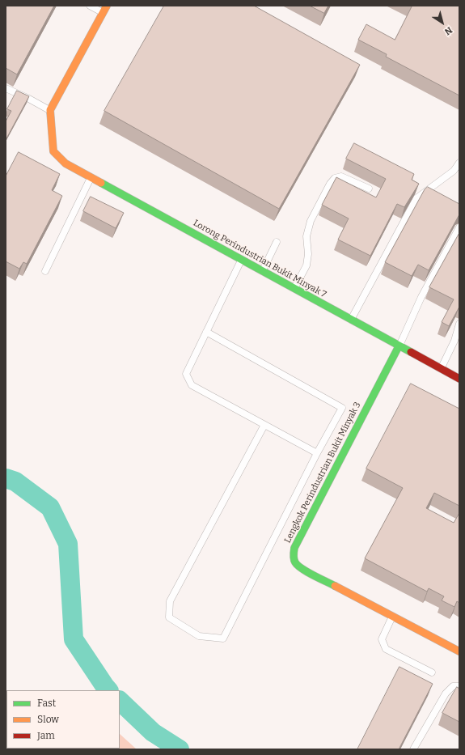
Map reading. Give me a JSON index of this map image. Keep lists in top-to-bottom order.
{
  "streets": {
    "street": ["Lorong Perindustrian Bukit Minyak 7", "Lengkok Perindustrian Bukit Minyak 3"]
  },
  "crossings": [
    ["Lorong Perindustrian Bukit Minyak 7", "Lengkok Perindustrian Bukit Minyak 3"]
  ],
  "legend": ["Fast", "Slow", "Jam"],
  "north": "bottom right"
}
